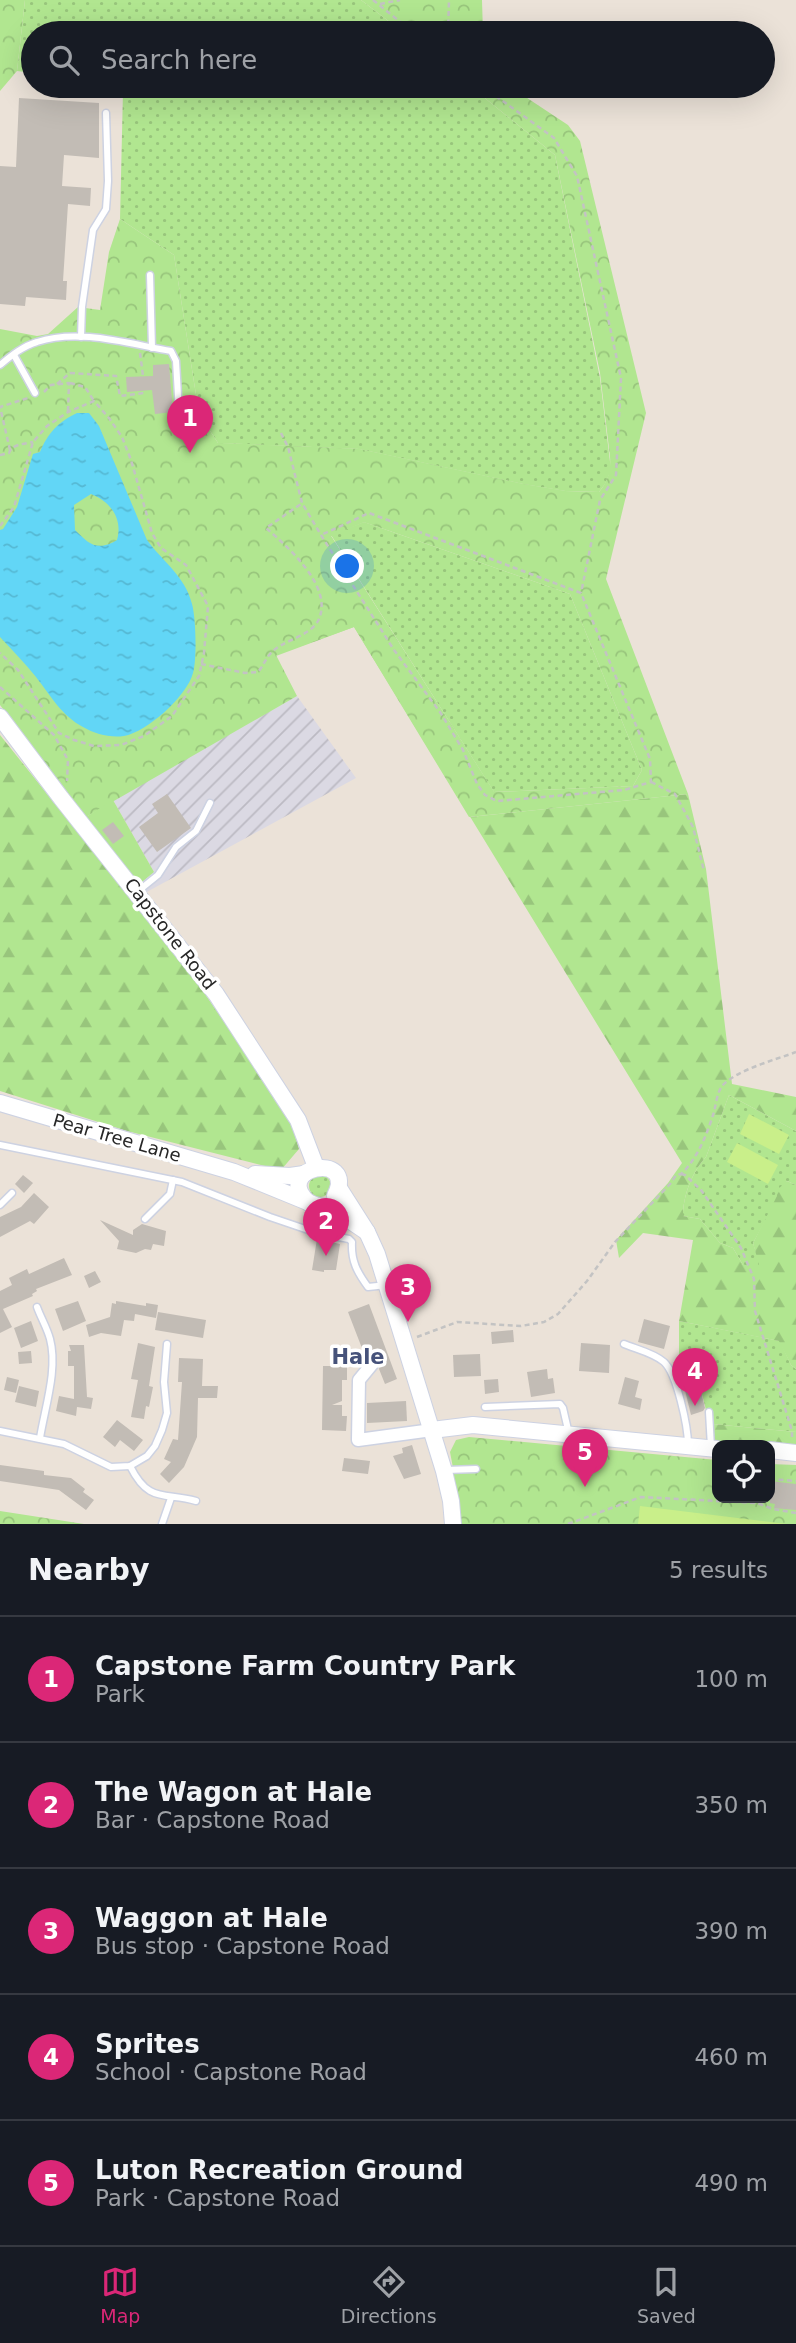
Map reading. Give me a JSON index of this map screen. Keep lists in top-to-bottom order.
{
  "streets": {
    "street": ["Capstone Road", "Pear Tree Lane"]
  },
  "crossings": [
    ["Capstone Road", "Pear Tree Lane"]
  ],
  "districts": ["Hale"],
  "page": {
    "search": "Search here",
    "pins": [
      "1",
      "2",
      "3",
      "4",
      "5"
    ],
    "heading": ["Nearby", "5 results"],
    "list": [
      {
        "mark": "1",
        "name": "Capstone Farm Country Park",
        "note": "Park",
        "value": "100 m"
      },
      {
        "mark": "2",
        "name": "The Wagon at Hale",
        "note": "Bar · Capstone Road",
        "value": "350 m"
      },
      {
        "mark": "3",
        "name": "Waggon at Hale",
        "note": "Bus stop · Capstone Road",
        "value": "390 m"
      },
      {
        "mark": "4",
        "name": "Sprites",
        "note": "School · Capstone Road",
        "value": "460 m"
      },
      {
        "mark": "5",
        "name": "Luton Recreation Ground",
        "note": "Park · Capstone Road",
        "value": "490 m"
      }
    ],
    "nav": ["Map", "Directions", "Saved"]
  }
}
